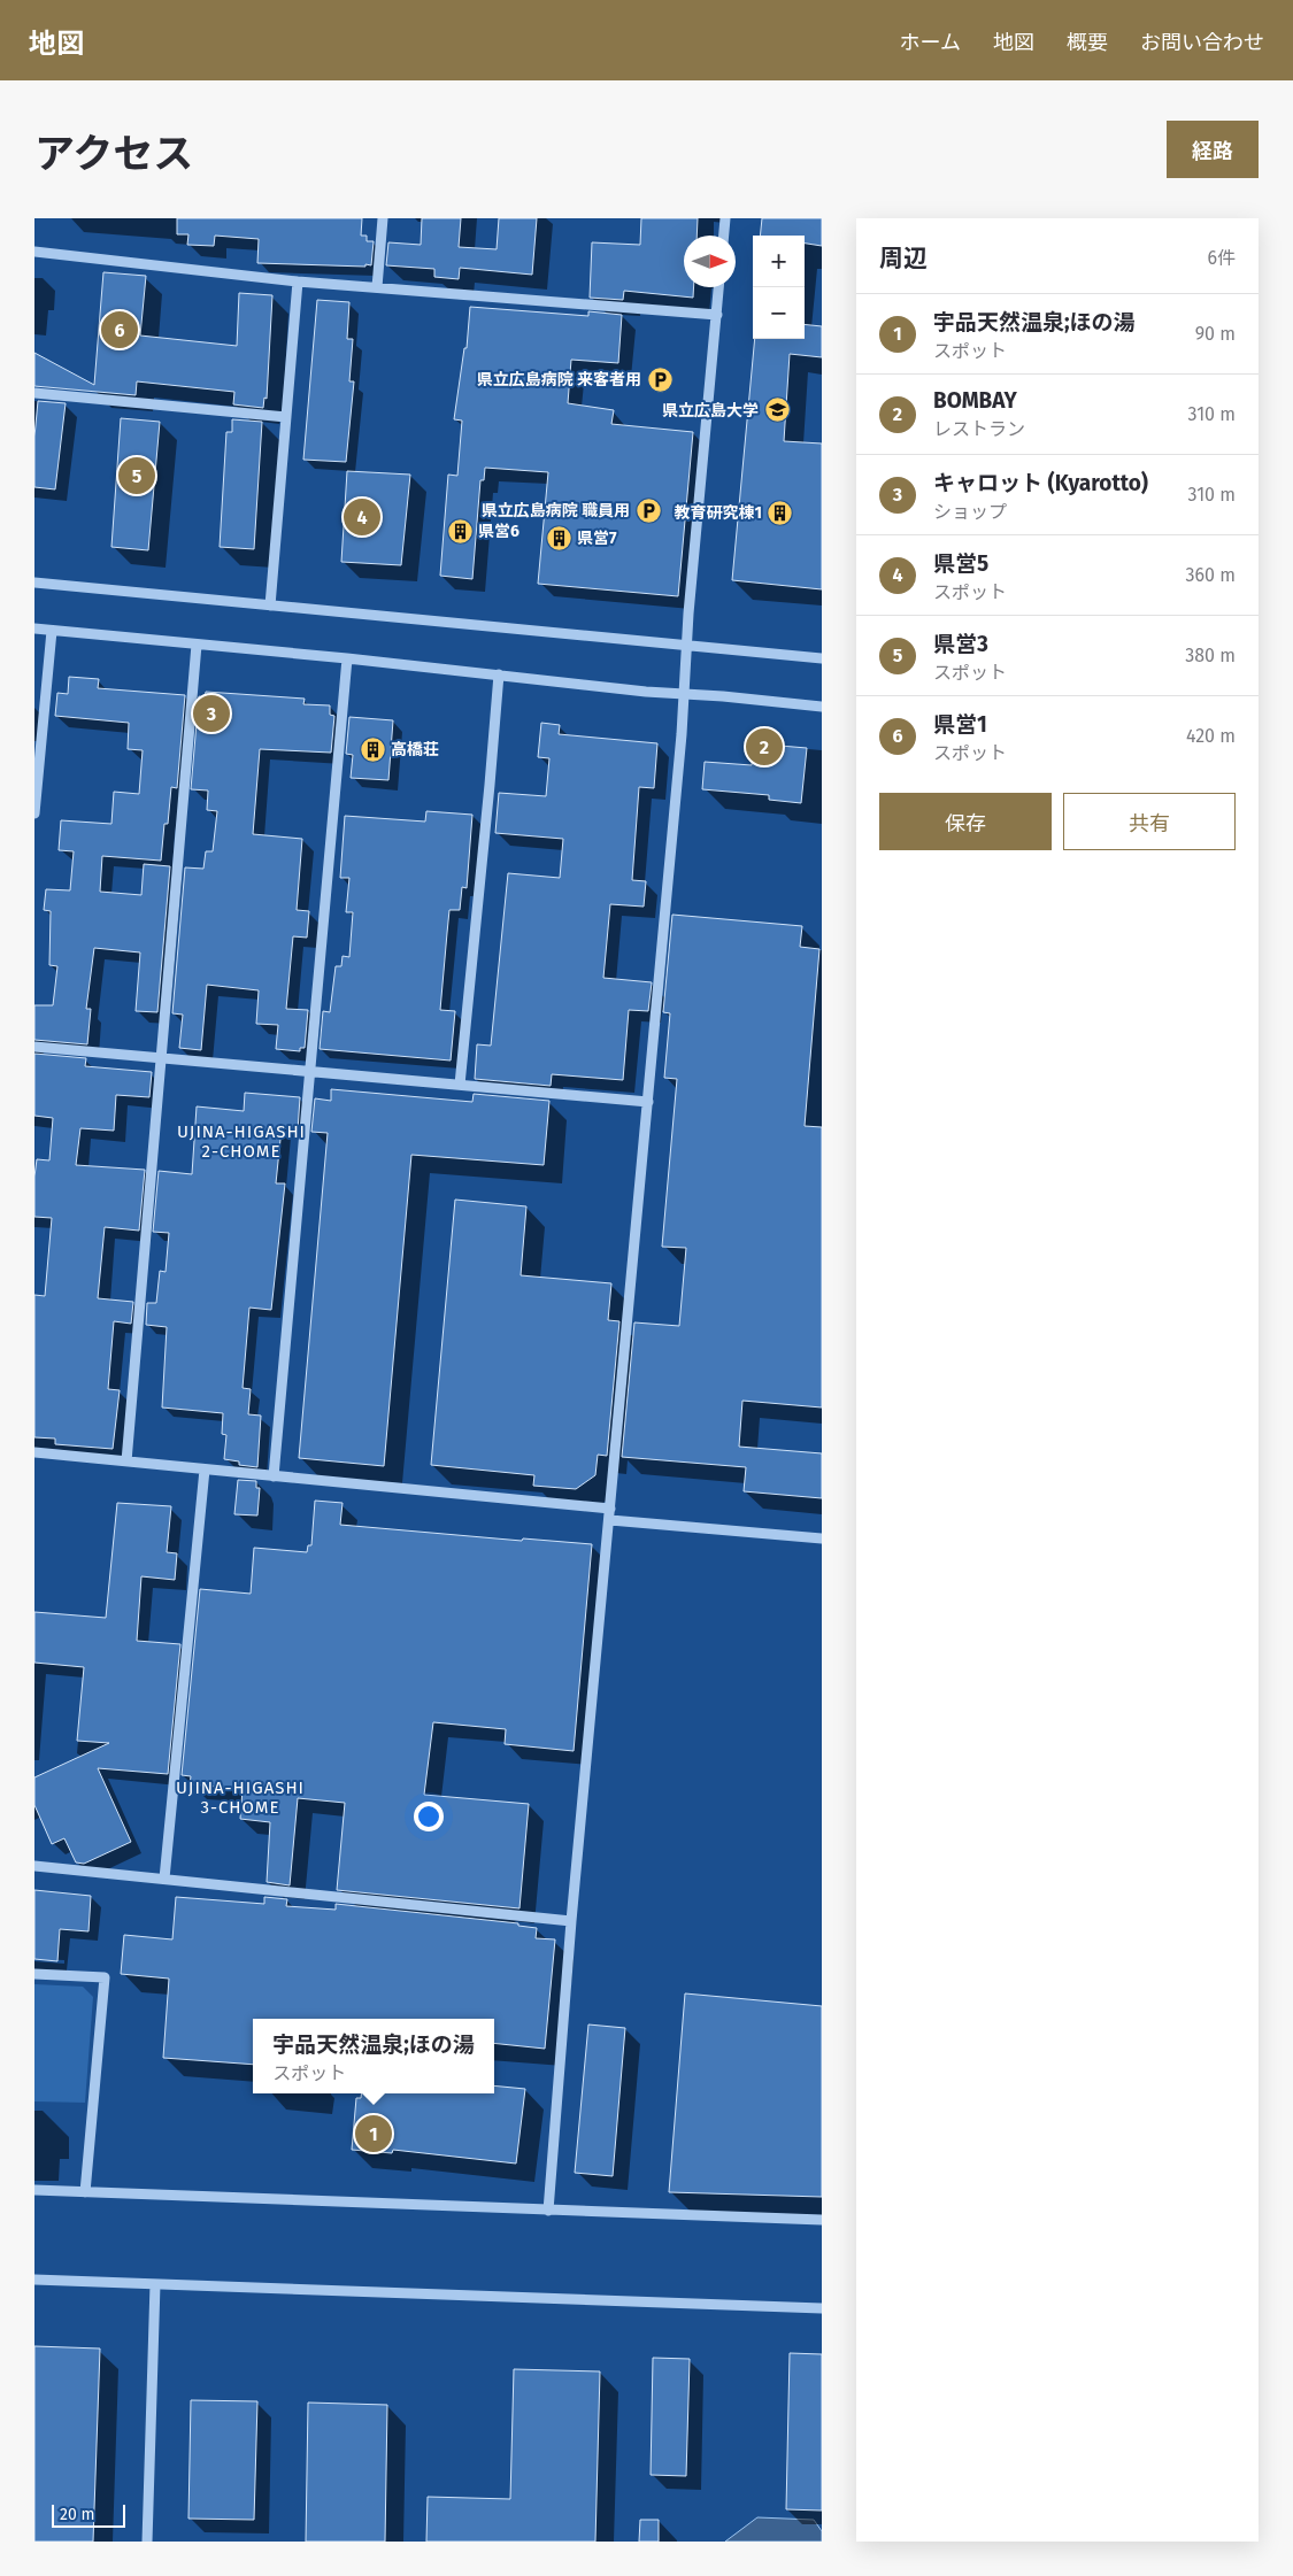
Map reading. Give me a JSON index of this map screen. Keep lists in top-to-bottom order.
{
  "districts": ["UJINA-HIGASHI 2-CHOME", "UJINA-HIGASHI 3-CHOME"],
  "places": {
    "parking": ["県立広島病院 来客者用", "県立広島病院 職員用"],
    "school or university": ["県立広島大学"],
    "building": [
      "教育研究棟1",
      "県営6",
      "県営7",
      "高橋荘"
    ]
  },
  "scale_bar": "20 m",
  "north": "right",
  "page": {
    "header": "地図",
    "nav": [
      "ホーム",
      "地図",
      "概要",
      "お問い合わせ"
    ],
    "title": "アクセス",
    "buttons": [
      "経路",
      ["保存", "共有"]
    ],
    "heading": ["周辺", "6件"],
    "map_buttons": ["+", "−"],
    "list": [
      {
        "mark": "1",
        "name": "宇品天然温泉;ほの湯",
        "note": "スポット",
        "value": "90 m"
      },
      {
        "mark": "2",
        "name": "BOMBAY",
        "note": "レストラン",
        "value": "310 m"
      },
      {
        "mark": "3",
        "name": "キャロット (Kyarotto)",
        "note": "ショップ",
        "value": "310 m"
      },
      {
        "mark": "4",
        "name": "県営5",
        "note": "スポット",
        "value": "360 m"
      },
      {
        "mark": "5",
        "name": "県営3",
        "note": "スポット",
        "value": "380 m"
      },
      {
        "mark": "6",
        "name": "県営1",
        "note": "スポット",
        "value": "420 m"
      }
    ],
    "pins": [
      "6",
      "5",
      "4",
      "3",
      "2",
      "1"
    ],
    "popup": ["宇品天然温泉;ほの湯", "スポット"],
    "scale": "20 m"
  }
}
